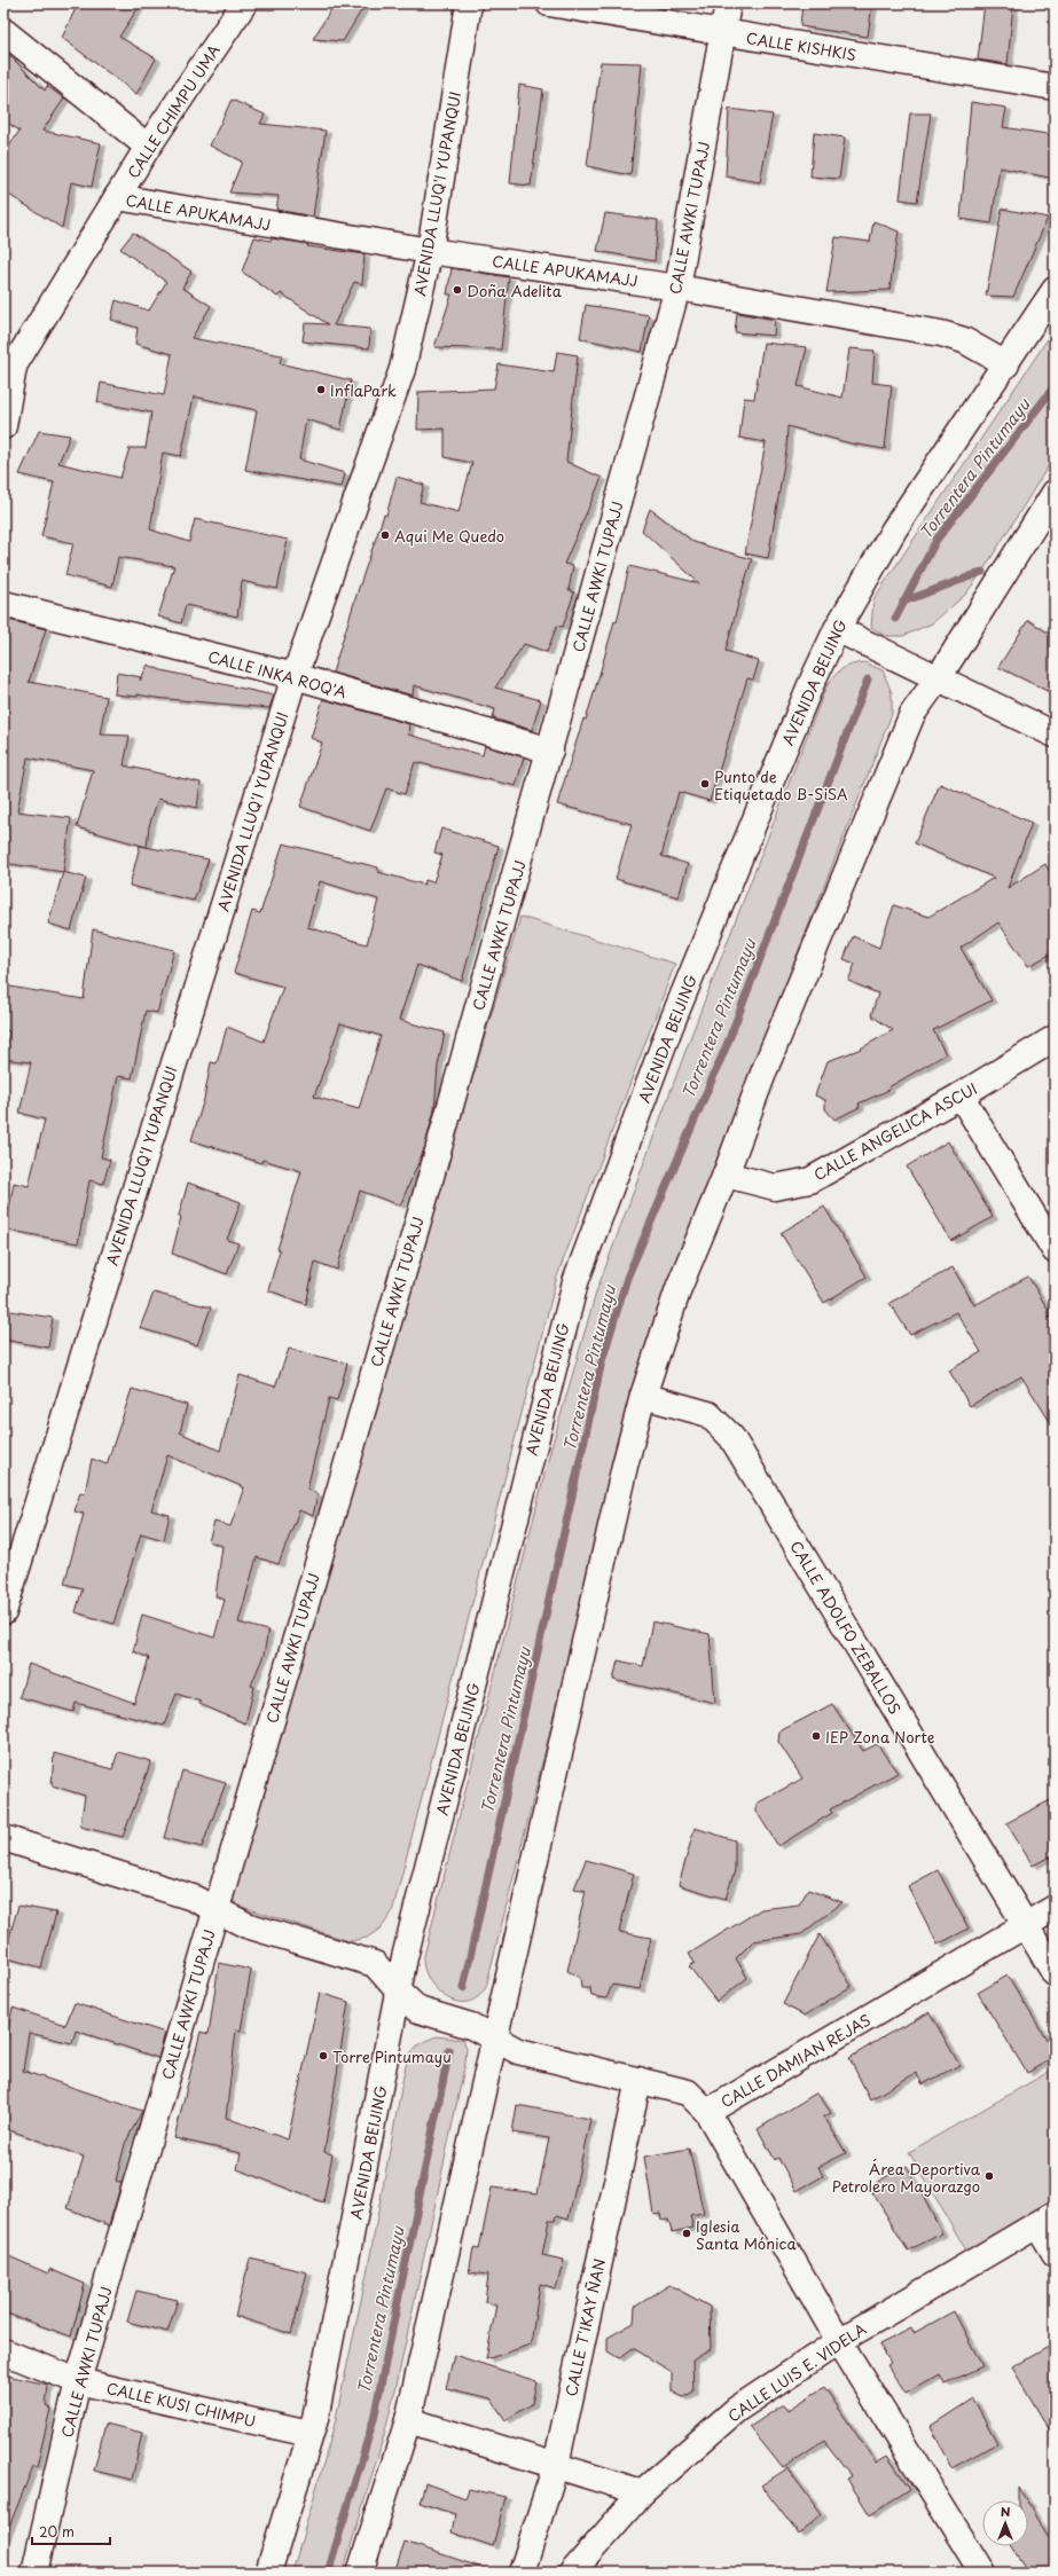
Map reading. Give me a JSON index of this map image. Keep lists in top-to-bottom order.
{
  "streets": {
    "street": [
      "CALLE KISHKIS",
      "CALLE CHIMPU UMA",
      "AVENIDA LLUQ'I YUPANQUI",
      "CALLE APUKAMAJJ",
      "CALLE AWKI TUPAJJ",
      "CALLE INKA ROQ'A",
      "AVENIDA BEIJING",
      "CALLE ANGELICA ASCUI",
      "CALLE ADOLFO ZEBALLOS",
      "CALLE DAMIAN REJAS",
      "CALLE T'IKAY ÑAN",
      "CALLE LUIS E. VIDELA",
      "CALLE KUSI CHIMPU"
    ]
  },
  "crossings": [
    ["CALLE KISHKIS", "CALLE AWKI TUPAJJ"],
    ["CALLE CHIMPU UMA", "CALLE APUKAMAJJ"],
    ["AVENIDA LLUQ'I YUPANQUI", "CALLE APUKAMAJJ"],
    ["AVENIDA LLUQ'I YUPANQUI", "CALLE INKA ROQ'A"],
    ["CALLE APUKAMAJJ", "CALLE AWKI TUPAJJ"],
    ["CALLE APUKAMAJJ", "AVENIDA BEIJING"],
    ["CALLE AWKI TUPAJJ", "CALLE INKA ROQ'A"],
    ["CALLE AWKI TUPAJJ", "CALLE DAMIAN REJAS"],
    ["CALLE AWKI TUPAJJ", "CALLE KUSI CHIMPU"],
    ["AVENIDA BEIJING", "CALLE DAMIAN REJAS"],
    ["AVENIDA BEIJING", "CALLE KUSI CHIMPU"],
    ["CALLE ADOLFO ZEBALLOS", "CALLE DAMIAN REJAS"],
    ["CALLE DAMIAN REJAS", "CALLE T'IKAY ÑAN"]
  ],
  "water": ["Torrentera Pintumayu"],
  "places": [
    "Doña Adelita",
    "InflaPark",
    "Aqui Me Quedo",
    "Punto de Etiquetado B-SiSA",
    "IEP Zona Norte",
    "Torre Pintumayu",
    "Área Deportiva Petrolero Mayorazgo",
    "Iglesia Santa Mónica"
  ],
  "scale_bar": "20 m",
  "north": "top"
}
